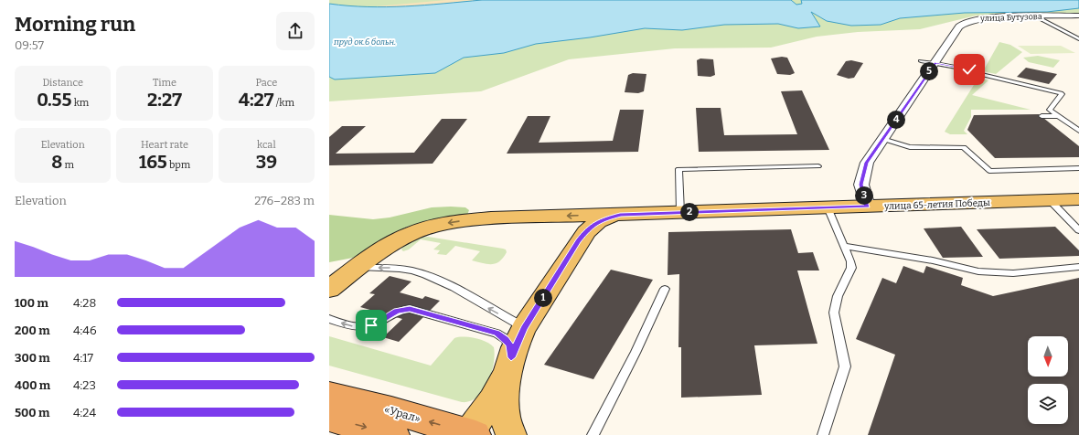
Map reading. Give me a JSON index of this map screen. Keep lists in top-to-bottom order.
{
  "streets": {
    "highway": ["«Урал»"],
    "main road": ["улица 65-летия Победы"],
    "street": ["улица Бутузова"]
  },
  "crossings": [
    ["улица Бутузова", "улица 65-летия Победы"]
  ],
  "water": ["пруд ок.6 больн."],
  "north": "bottom",
  "page": {
    "heading": ["Morning run", "09:57"],
    "stats": [
      ["Distance", "0.55 km"],
      ["Time", "2:27"],
      ["Pace", "4:27 /km"],
      ["Elevation", "8 m"],
      ["Heart rate", "165 bpm"],
      ["kcal", "39"]
    ],
    "pins": [
      "5",
      "4",
      "3",
      "2",
      "1"
    ],
    "chart": ["Elevation", "276–283 m"],
    "list": [
      {
        "name": "100 m",
        "note": "4:28"
      },
      {
        "name": "200 m",
        "note": "4:46"
      },
      {
        "name": "300 m",
        "note": "4:17"
      },
      {
        "name": "400 m",
        "note": "4:23"
      },
      {
        "name": "500 m",
        "note": "4:24"
      }
    ]
  }
}
